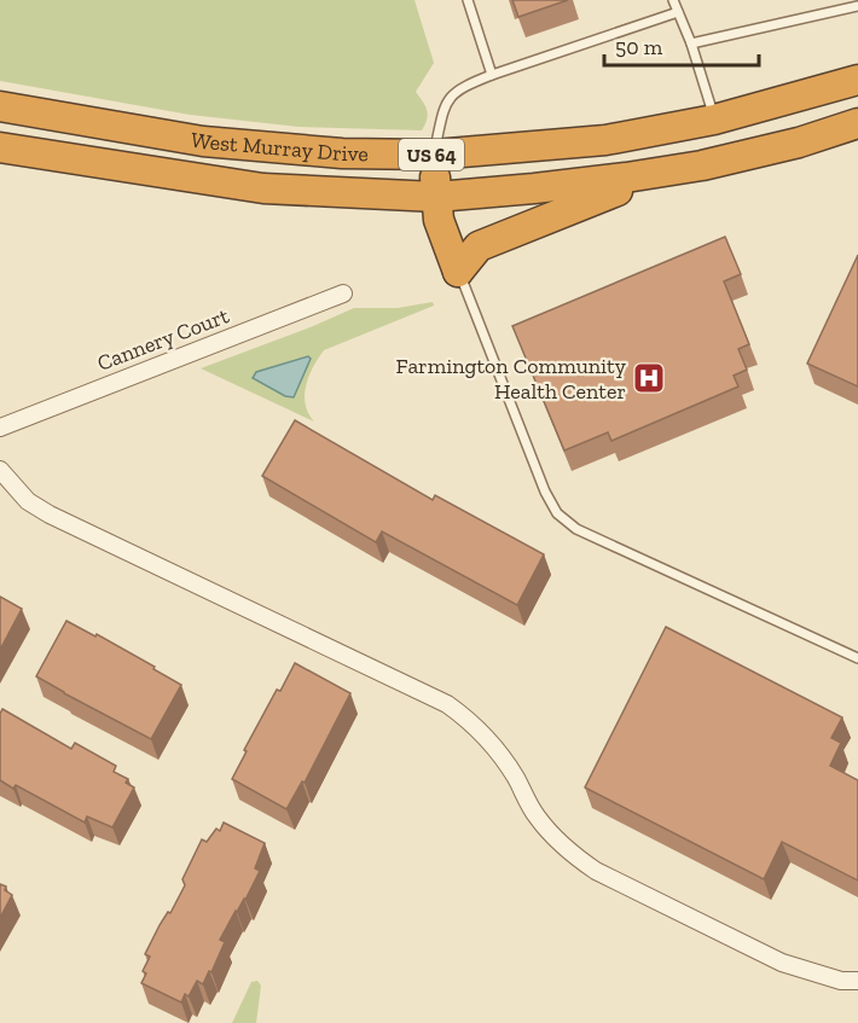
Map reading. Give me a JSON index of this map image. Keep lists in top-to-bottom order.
{
  "streets": {
    "highway": ["West Murray Drive", "US 64"],
    "street": ["Cannery Court"]
  },
  "places": {
    "hospital": ["Farmington Community Health Center"]
  },
  "scale_bar": "50 m"
}
